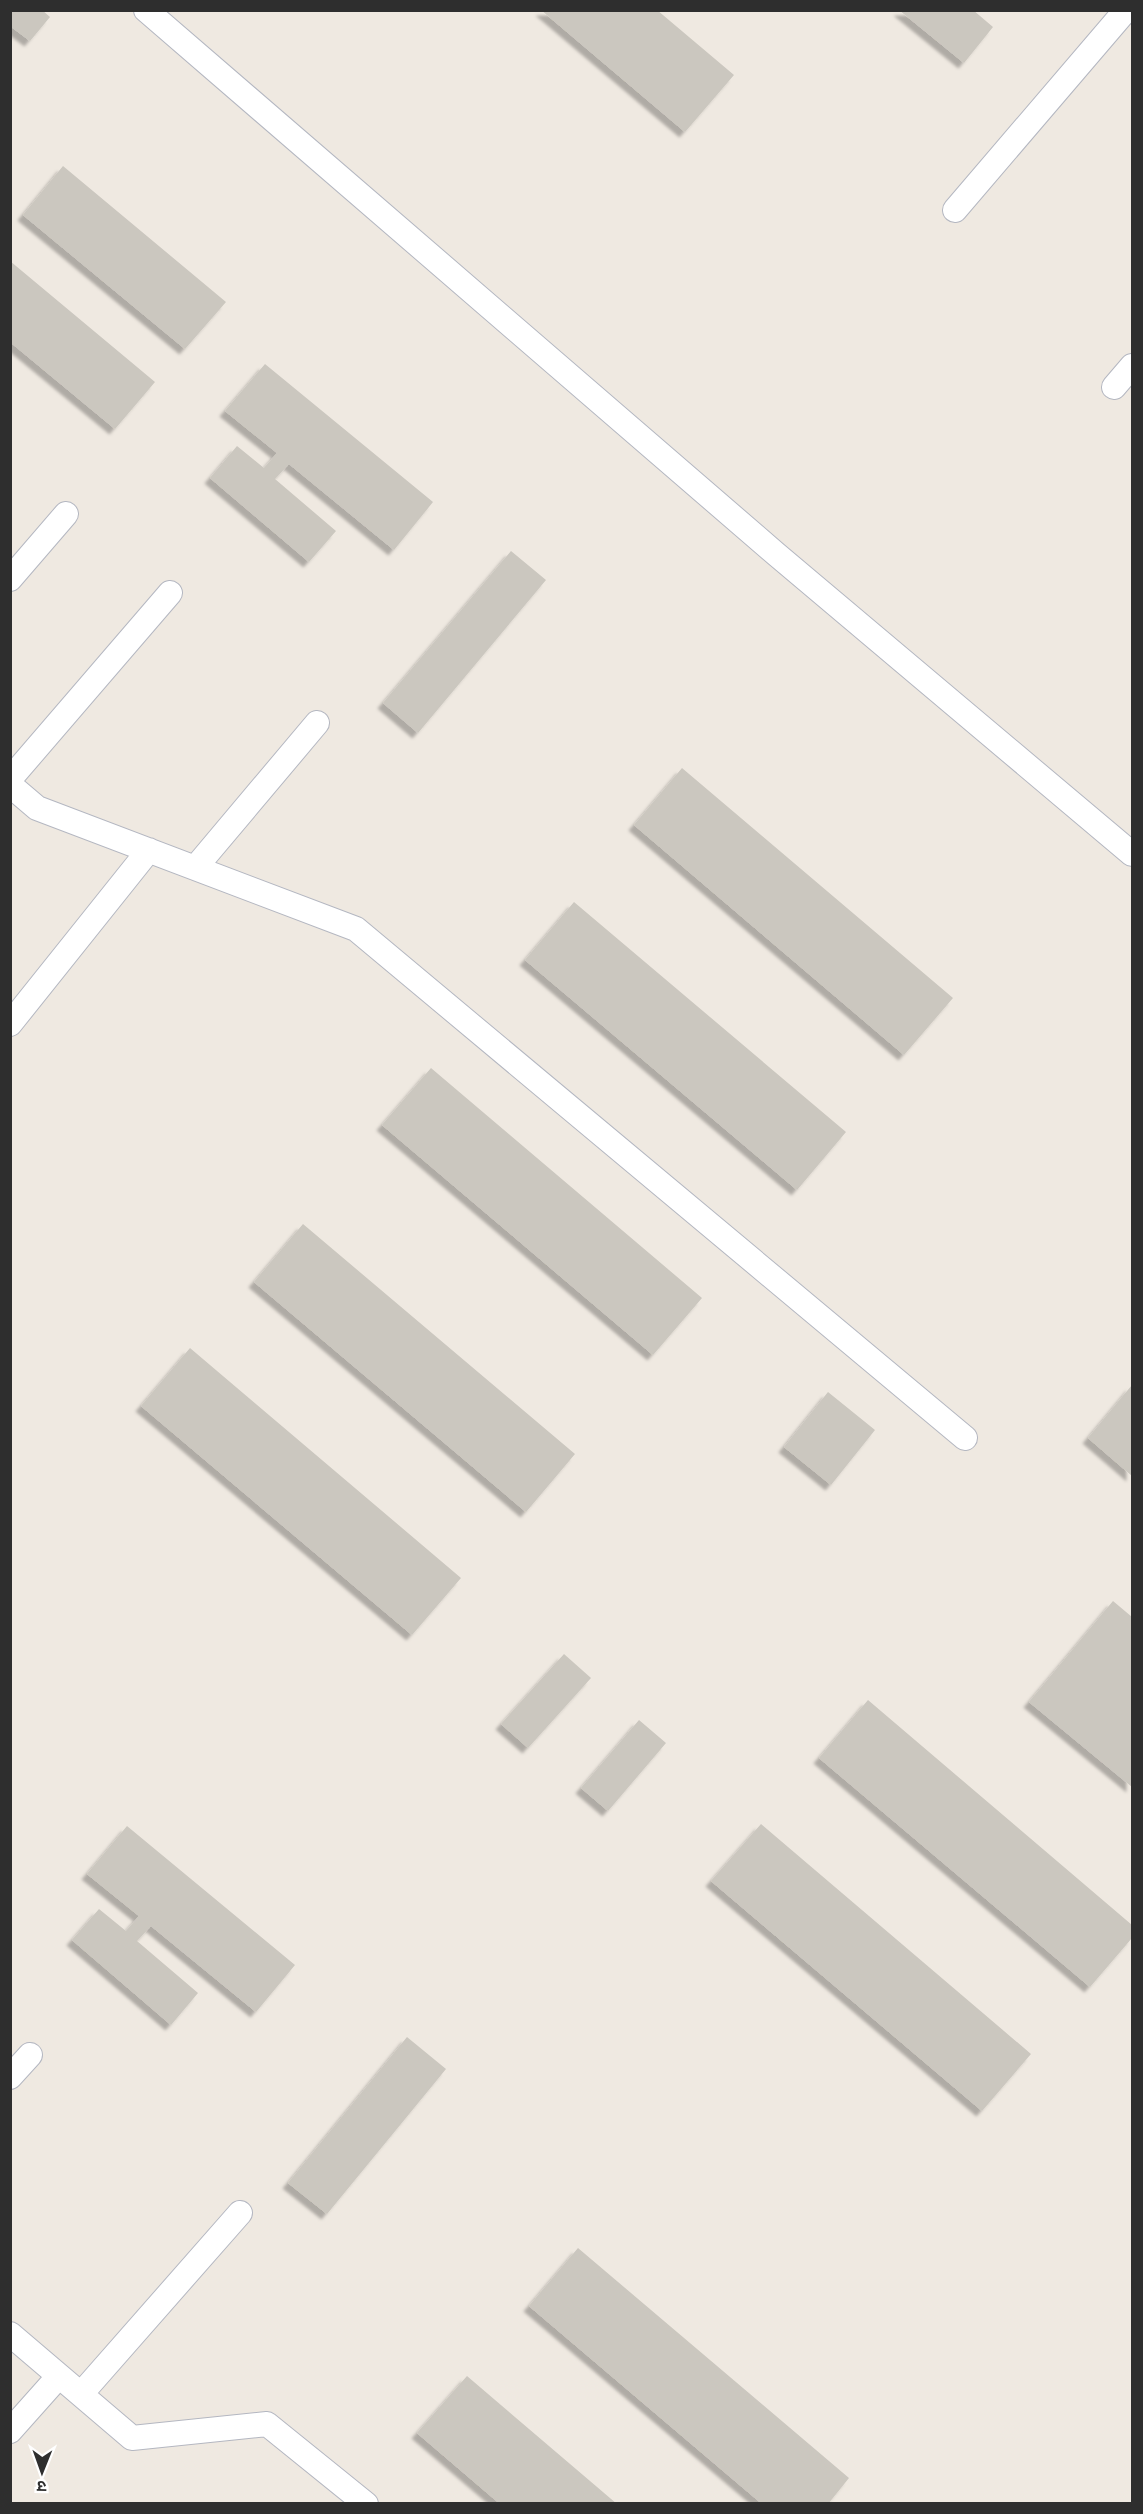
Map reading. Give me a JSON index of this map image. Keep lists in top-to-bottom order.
{
  "north": "bottom"
}
